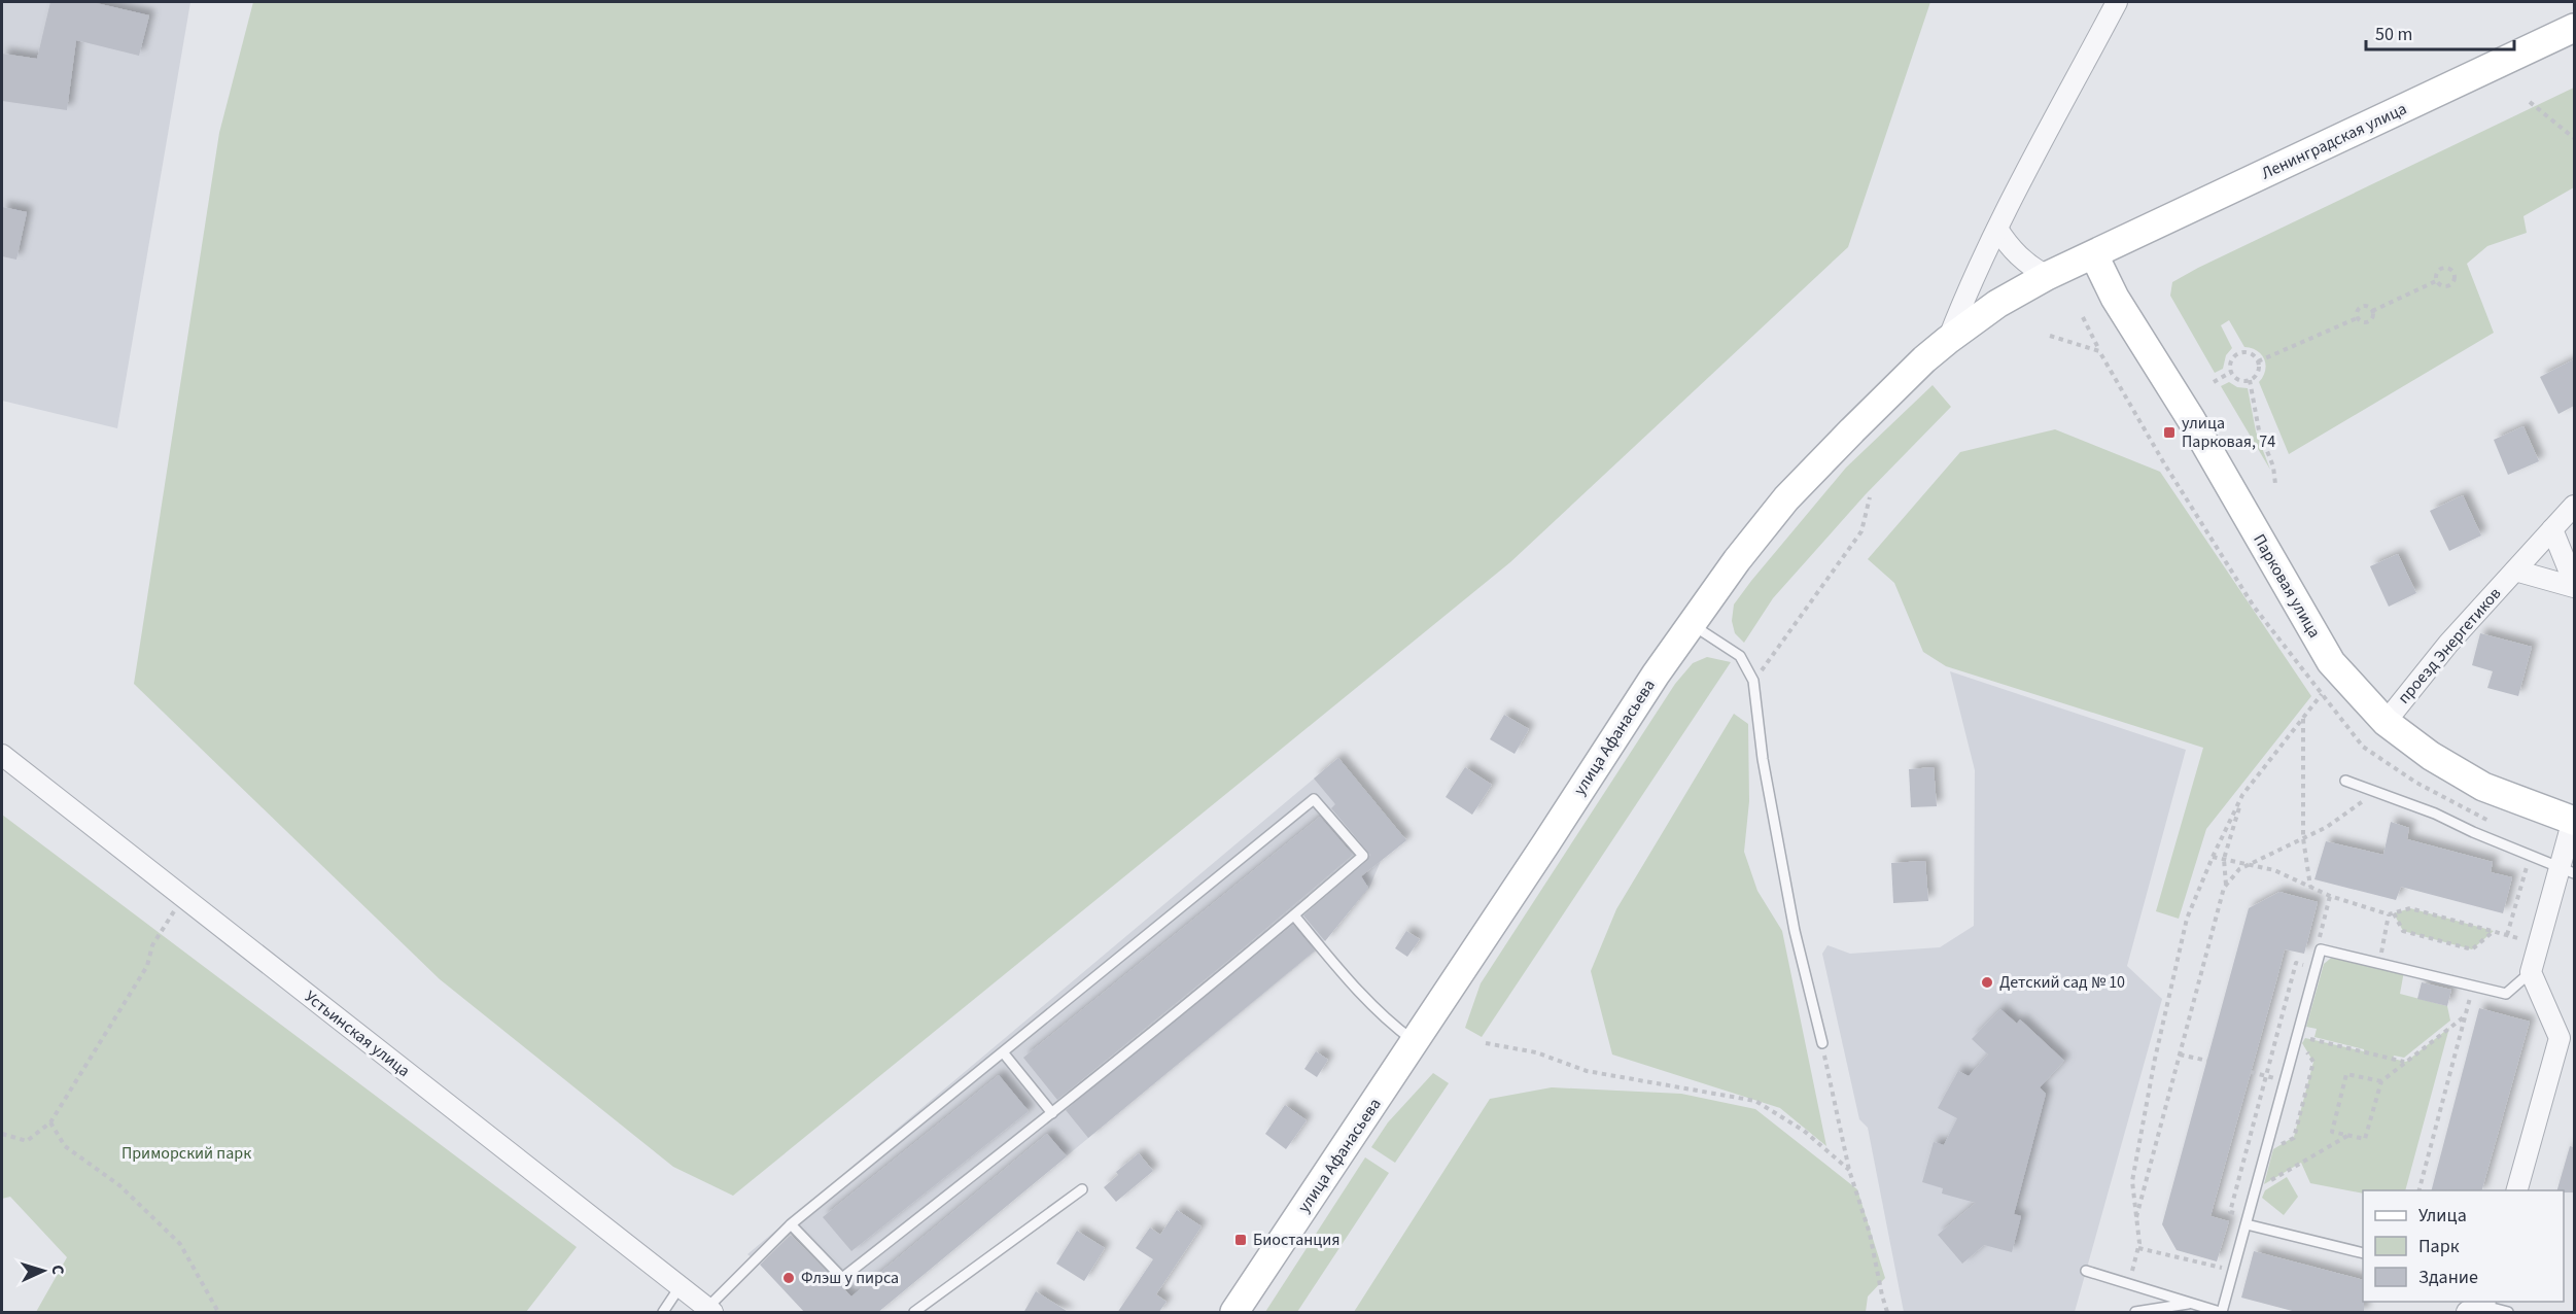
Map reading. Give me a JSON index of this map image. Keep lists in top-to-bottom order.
{
  "streets": {
    "main road": ["Ленинградская улица", "Парковая улица", "улица Афанасьева"],
    "street": ["проезд Энергетиков", "Устьинская улица"]
  },
  "crossings": [
    ["Ленинградская улица", "Парковая улица"],
    ["Ленинградская улица", "улица Афанасьева"],
    ["Парковая улица", "проезд Энергетиков"],
    ["Парковая улица", "улица Афанасьева"]
  ],
  "parks": ["Приморский парк"],
  "places": {
    "transit": ["улица Парковая, 74", "Биостанция"],
    "other": ["Детский сад № 10", "Флэш у пирса"]
  },
  "legend": ["Улица", "Парк", "Здание"],
  "scale_bar": "50 m",
  "north": "right"
}
